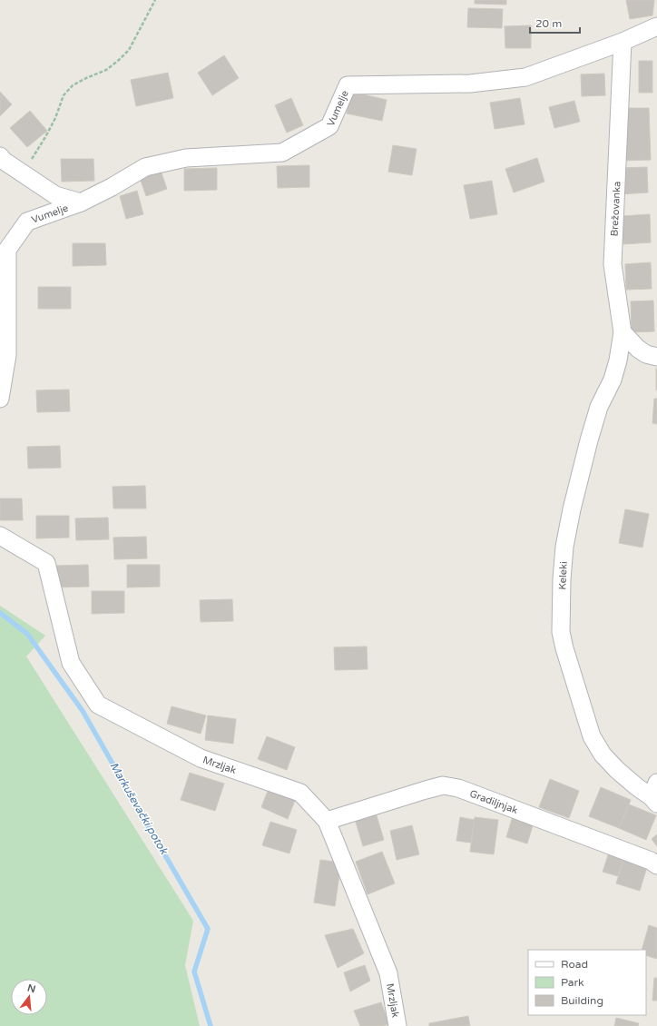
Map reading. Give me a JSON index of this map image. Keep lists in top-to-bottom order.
{
  "streets": {
    "street": [
      "Vumelje",
      "Brežovanka",
      "Keleki",
      "Mrzljak",
      "Gradiljnjak"
    ]
  },
  "crossings": [
    ["Vumelje", "Brežovanka"],
    ["Brežovanka", "Keleki"],
    ["Mrzljak", "Gradiljnjak"]
  ],
  "water": ["Markuševački potok"],
  "legend": ["Road", "Park", "Building"],
  "scale_bar": "20 m",
  "north": "top"
}
